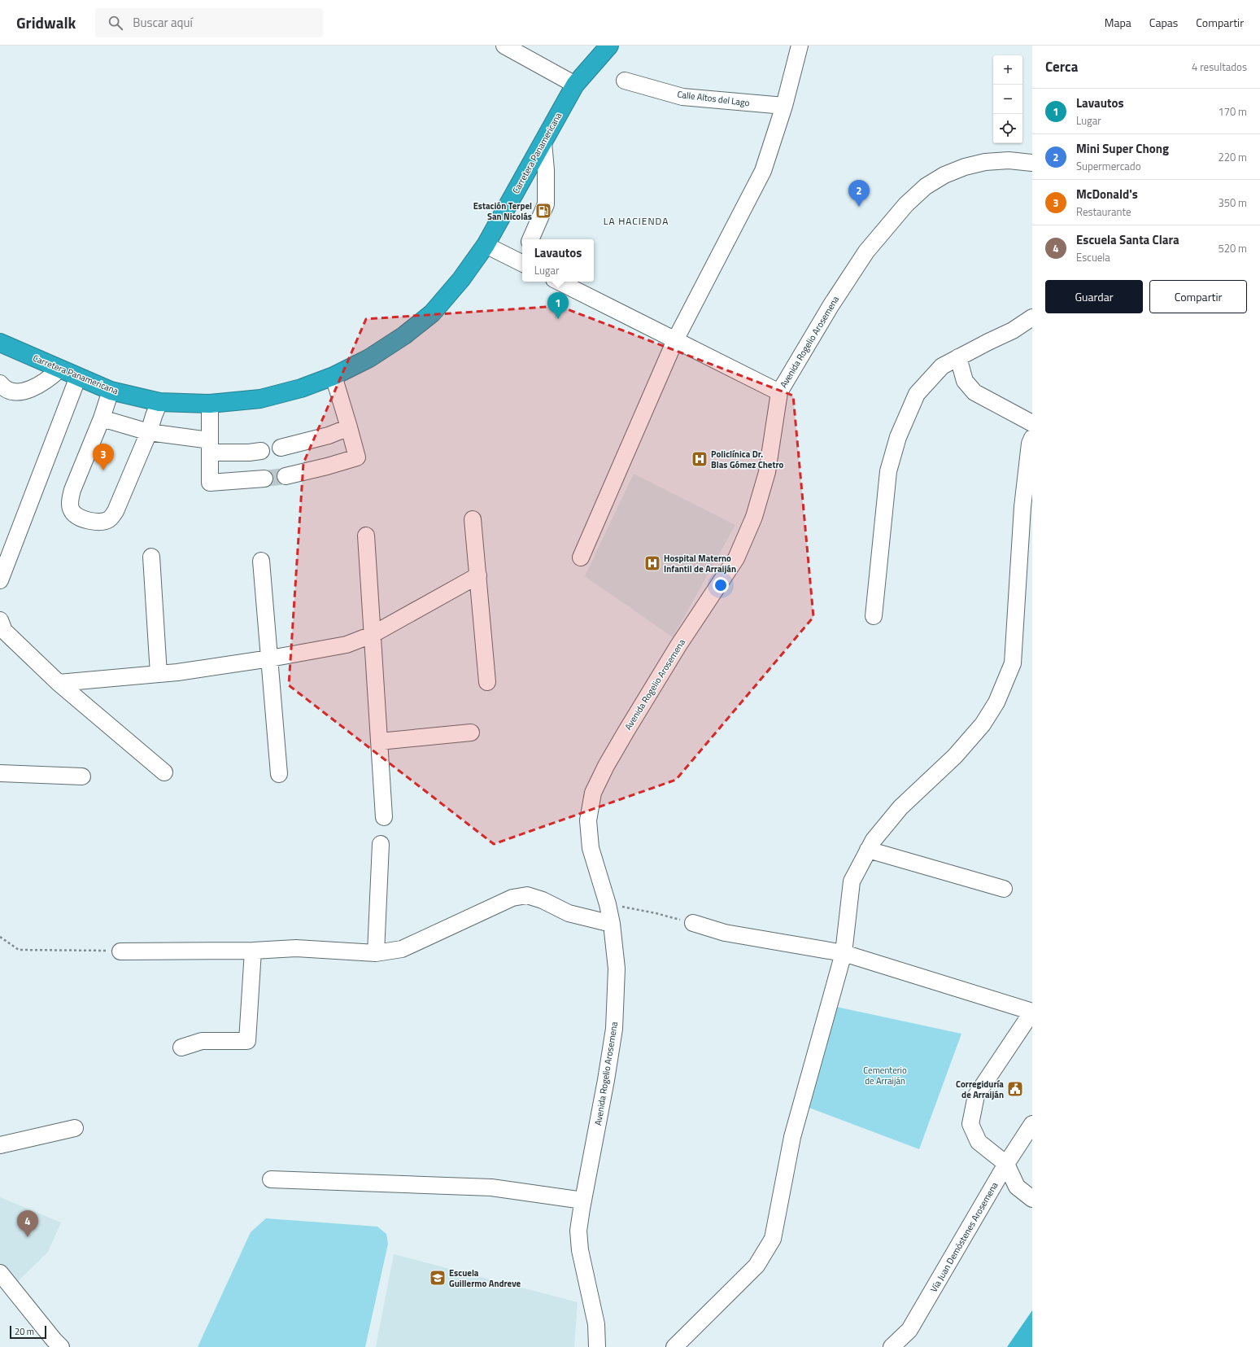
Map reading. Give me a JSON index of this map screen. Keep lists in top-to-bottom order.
{
  "streets": {
    "highway": ["Carretera Panamericana"],
    "street": ["Calle Altos del Lago", "Avenida Rogelio Arosemena", "Vía Juan Demóstenes Arosemena"]
  },
  "districts": ["LA HACIENDA"],
  "parks": ["Cementerio de Arraiján"],
  "places": {
    "fuel station": ["Estación Terpel San Nicolás"],
    "hospital": ["Policlínica Dr. Blas Gómez Chetro", "Hospital Materno Infantil de Arraiján"],
    "public building": ["Corregiduría de Arraiján"],
    "school or university": ["Escuela Guillermo Andreve"]
  },
  "scale_bar": "20 m",
  "page": {
    "header": "Gridwalk",
    "search": "Buscar aquí",
    "nav": ["Mapa", "Capas", "Compartir"],
    "heading": ["Cerca", "4 resultados"],
    "map_buttons": ["+", "−"],
    "list": [
      {
        "mark": "1",
        "name": "Lavautos",
        "note": "Lugar",
        "value": "170 m"
      },
      {
        "mark": "2",
        "name": "Mini Super Chong",
        "note": "Supermercado",
        "value": "220 m"
      },
      {
        "mark": "3",
        "name": "McDonald's",
        "note": "Restaurante",
        "value": "350 m"
      },
      {
        "mark": "4",
        "name": "Escuela Santa Clara",
        "note": "Escuela",
        "value": "520 m"
      }
    ],
    "pins": [
      "2",
      "1",
      "3",
      "4"
    ],
    "popup": ["Lavautos", "Lugar"],
    "buttons": ["Guardar", "Compartir"],
    "scale": "20 m"
  }
}
